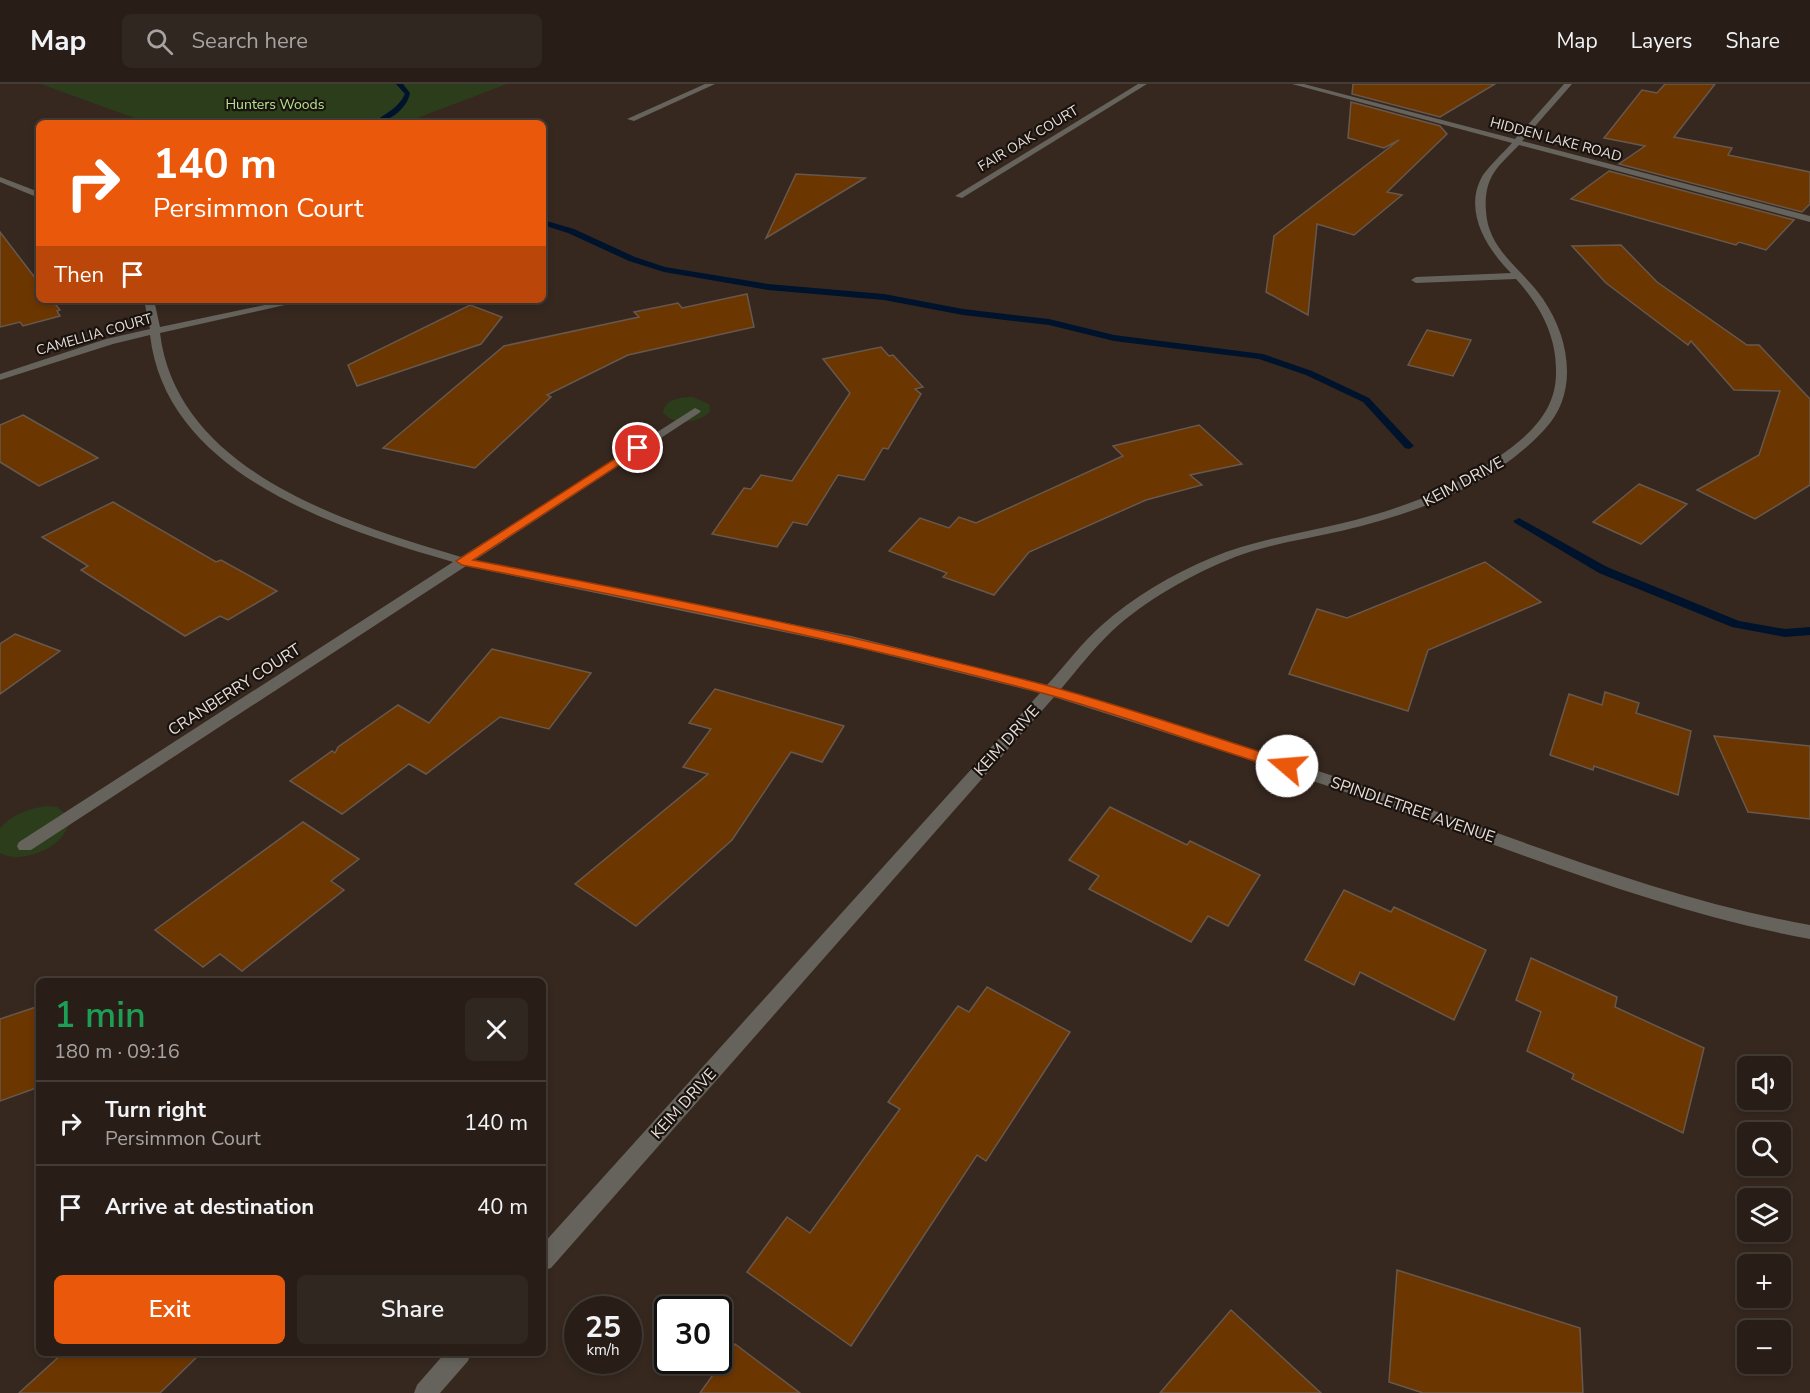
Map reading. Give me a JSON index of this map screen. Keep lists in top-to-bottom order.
{
  "streets": {
    "street": [
      "FAIR OAK COURT",
      "HIDDEN LAKE ROAD",
      "CAMELLIA COURT",
      "KEIM DRIVE",
      "CRANBERRY COURT",
      "SPINDLETREE AVENUE"
    ]
  },
  "crossings": [
    ["HIDDEN LAKE ROAD", "KEIM DRIVE"],
    ["CAMELLIA COURT", "SPINDLETREE AVENUE"],
    ["KEIM DRIVE", "SPINDLETREE AVENUE"],
    ["CRANBERRY COURT", "SPINDLETREE AVENUE"]
  ],
  "parks": ["Hunters Woods"],
  "page": {
    "header": "Map",
    "search": "Search here",
    "nav": ["Map", "Layers", "Share"],
    "turn": ["140 m", "Persimmon Court"],
    "then": "Then",
    "heading": ["1 min", "180 m · 09:16"],
    "map_buttons": ["+", "−"],
    "list": [
      {
        "name": "Turn right",
        "note": "Persimmon Court",
        "value": "140 m"
      },
      {
        "name": "Arrive at destination",
        "value": "40 m"
      }
    ],
    "buttons": ["Exit", "Share"],
    "speed": "25 km/h",
    "limit": "30"
  }
}
